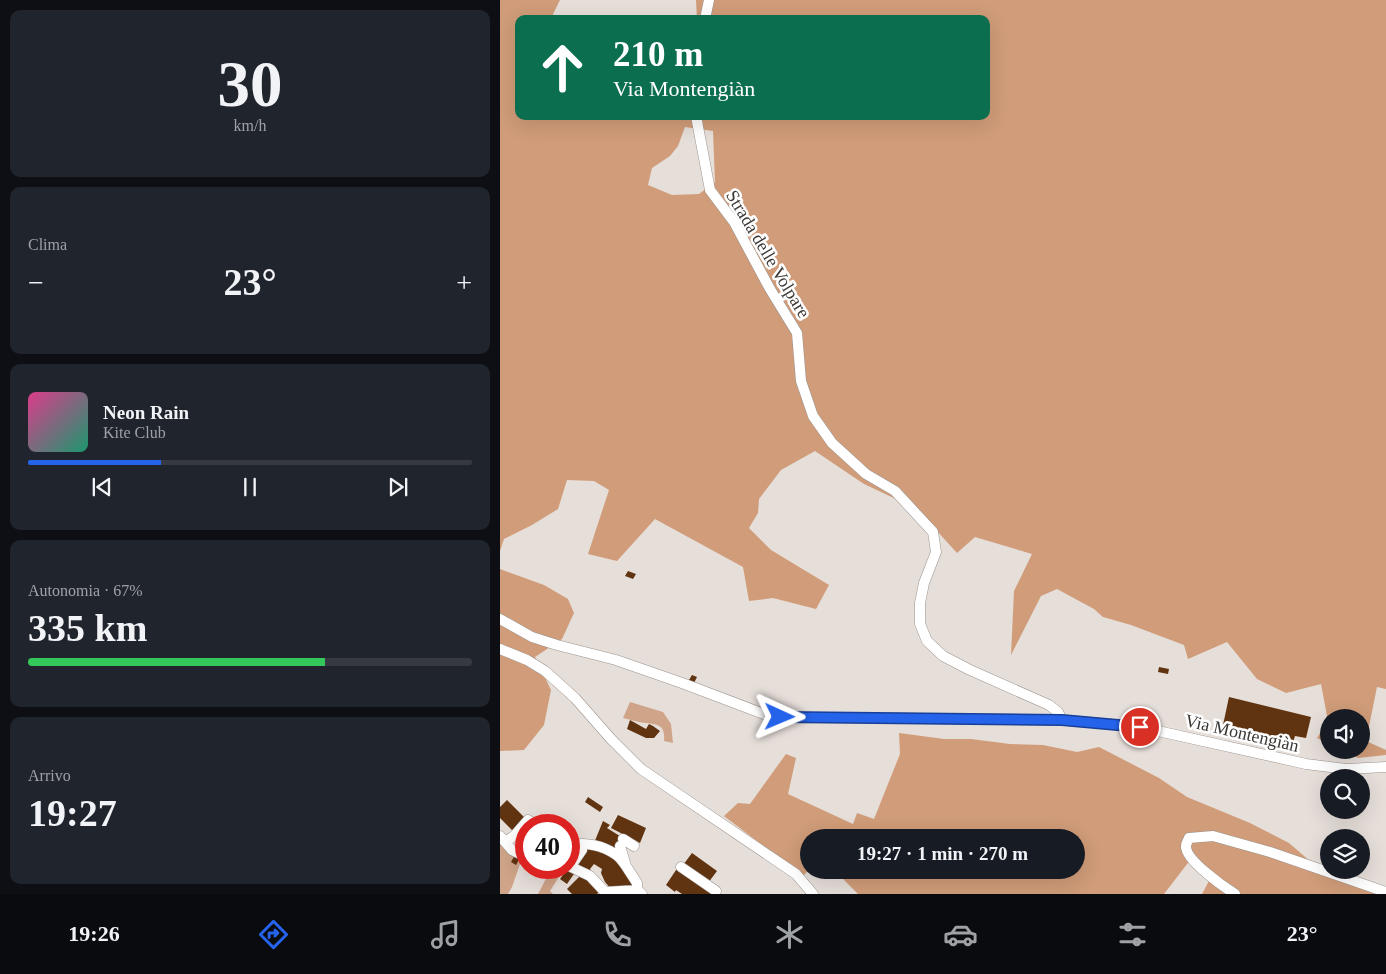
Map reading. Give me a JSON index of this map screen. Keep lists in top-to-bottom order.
{
  "streets": {
    "street": ["Strada delle Volpare", "Via Montengiàn"]
  },
  "crossings": [
    ["Strada delle Volpare", "Via Montengiàn"]
  ],
  "page": {
    "tile": [
      ["30", "km/h"],
      "Clima",
      ["Autonomia · 67%", "335 km"],
      ["Arrivo", "19:27"]
    ],
    "turn": ["210 m", "Via Montengiàn"],
    "heat": ["−", "23°", "+"],
    "song": ["Neon Rain", "Kite Club"],
    "limit": "40",
    "trip": "19:27 · 1 min · 270 m",
    "tabs": ["19:26", "23°"]
  }
}
